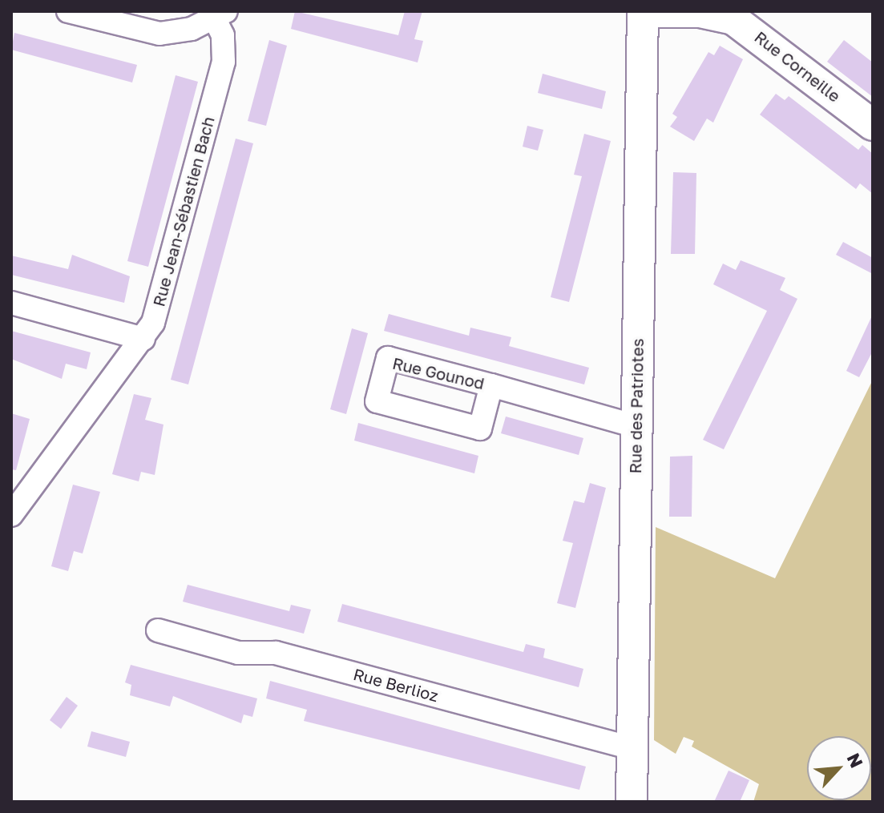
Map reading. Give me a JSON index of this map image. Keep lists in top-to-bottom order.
{
  "streets": {
    "street": [
      "Rue Corneille",
      "Rue Jean-Sébastien Bach",
      "Rue Gounod",
      "Rue des Patriotes",
      "Rue Berlioz"
    ]
  },
  "crossings": [
    ["Rue Corneille", "Rue des Patriotes"],
    ["Rue Gounod", "Rue des Patriotes"],
    ["Rue des Patriotes", "Rue Berlioz"]
  ],
  "north": "top right"
}
